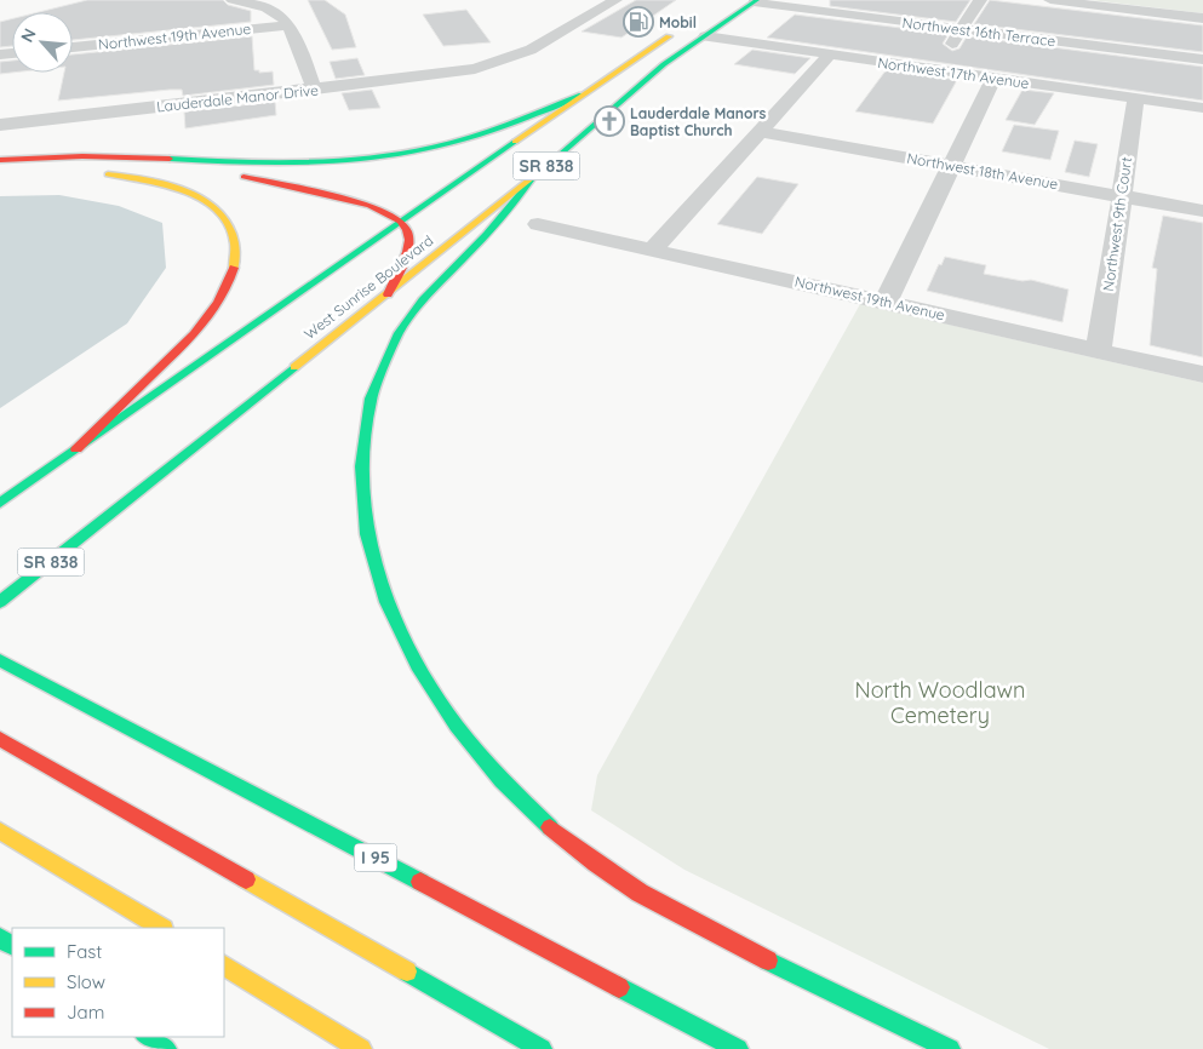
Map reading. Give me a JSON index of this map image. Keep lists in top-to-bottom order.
{
  "streets": {
    "main road": ["SR 838", "West Sunrise Boulevard", "I 95"],
    "street": [
      "Northwest 16th Terrace",
      "Northwest 19th Avenue",
      "Northwest 17th Avenue",
      "Lauderdale Manor Drive",
      "Northwest 18th Avenue",
      "Northwest 9th Court"
    ]
  },
  "crossings": [
    ["Northwest 16th Terrace", "West Sunrise Boulevard"],
    ["Northwest 19th Avenue", "Northwest 9th Court"],
    ["Northwest 17th Avenue", "Northwest 9th Court"],
    ["Northwest 17th Avenue", "West Sunrise Boulevard"],
    ["Northwest 18th Avenue", "Northwest 9th Court"]
  ],
  "parks": ["North Woodlawn Cemetery"],
  "places": {
    "fuel station": ["Mobil"],
    "church": ["Lauderdale Manors Baptist Church"]
  },
  "legend": ["Fast", "Slow", "Jam"],
  "north": "top left"
}
